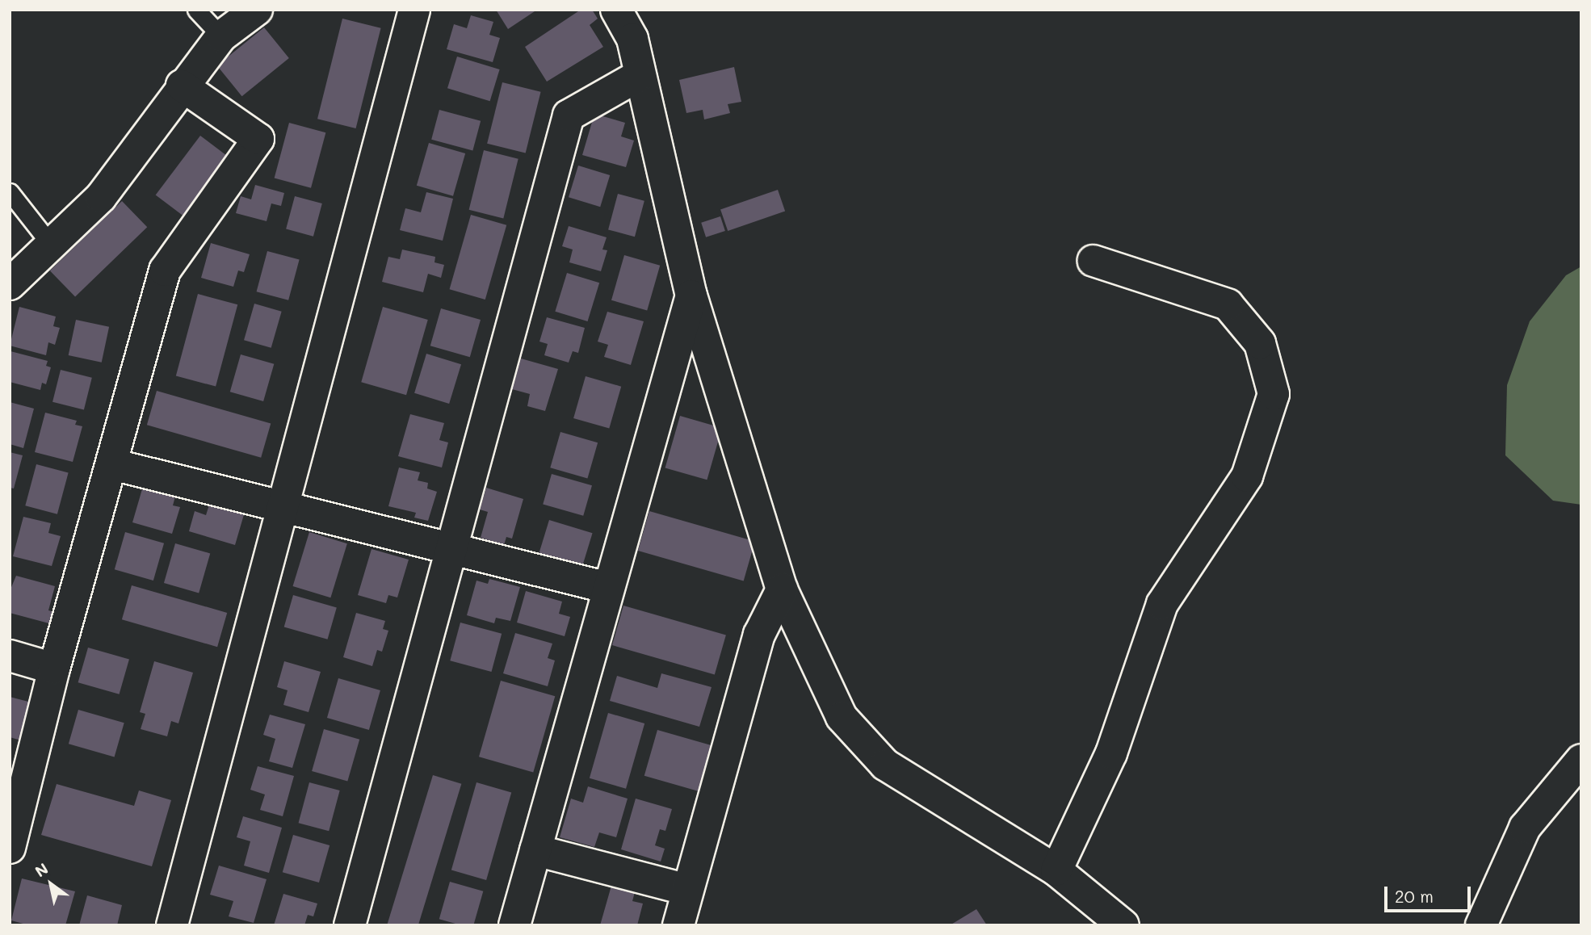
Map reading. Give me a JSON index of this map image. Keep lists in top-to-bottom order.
{
  "scale_bar": "20 m",
  "north": "top left"
}
